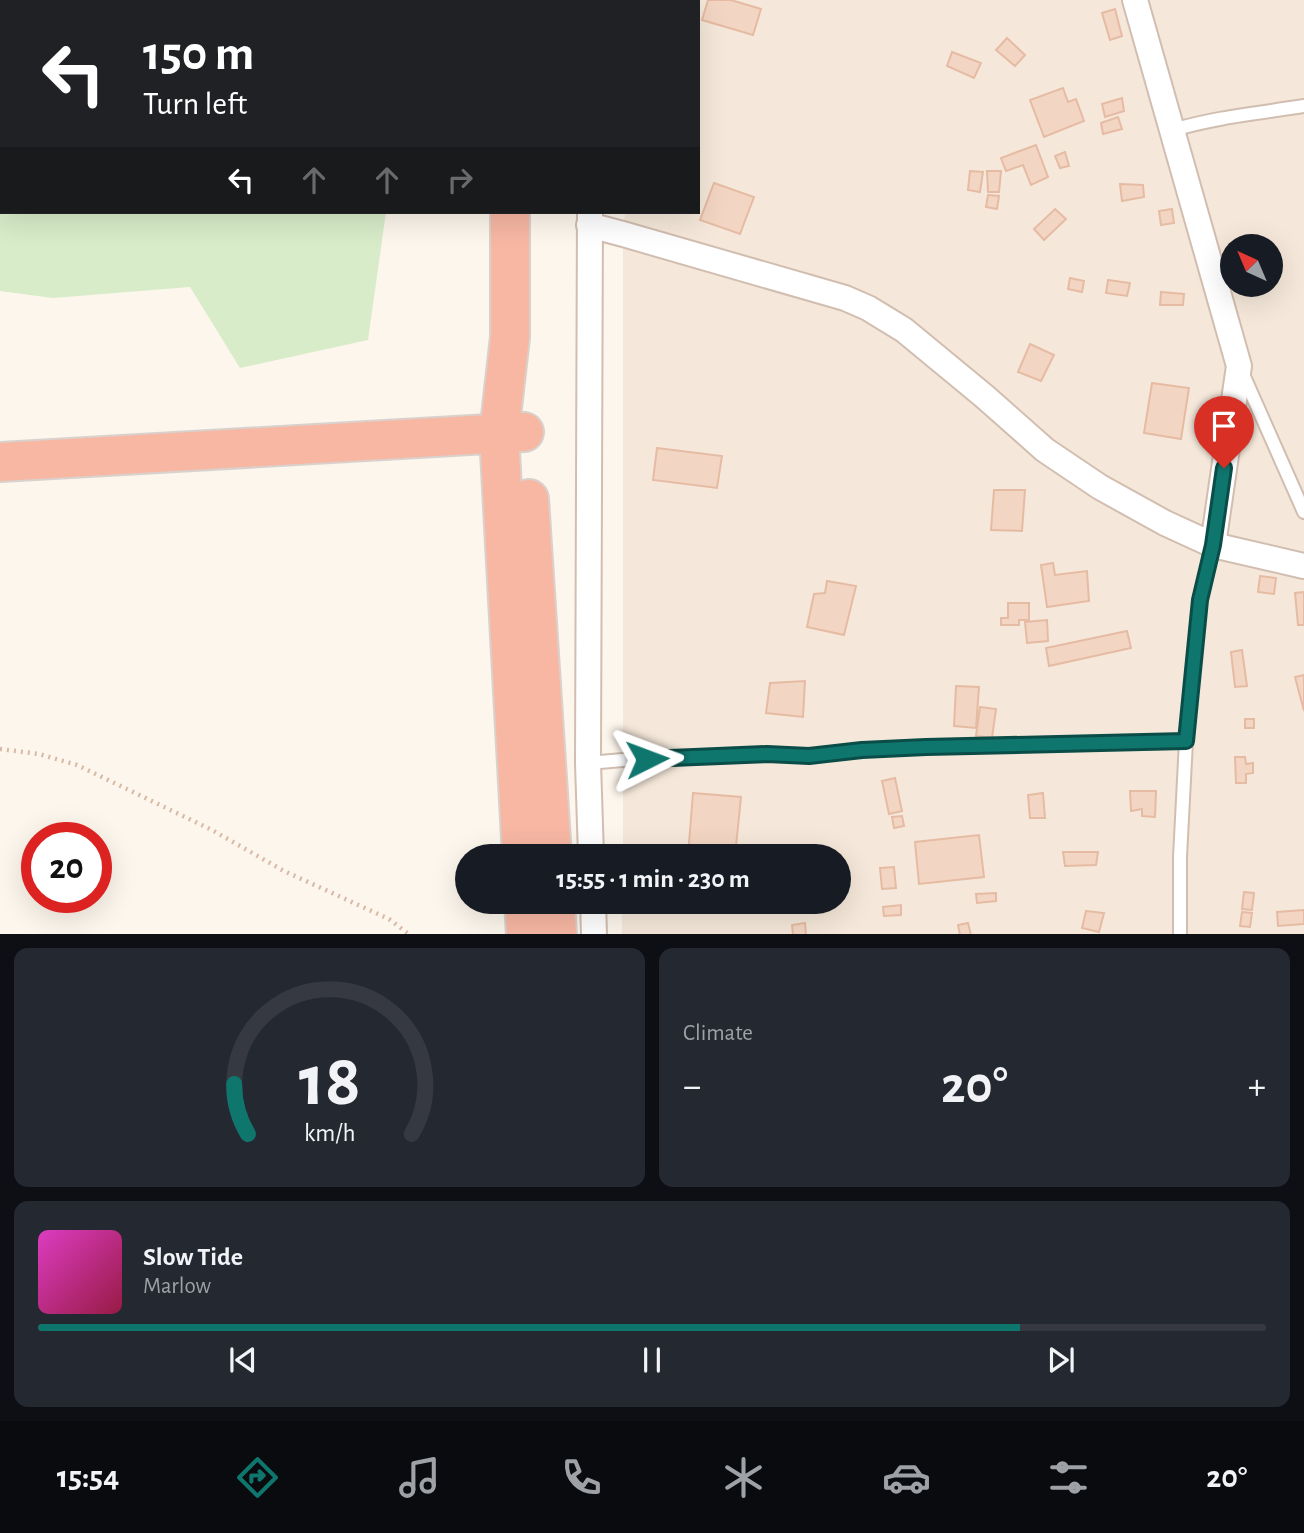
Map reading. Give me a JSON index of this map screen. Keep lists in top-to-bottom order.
{
  "north": "top left",
  "page": {
    "turn": ["150 m", "Turn left"],
    "limit": "20",
    "trip": "15:55 · 1 min · 230 m",
    "tile": "Climate",
    "heat": ["−", "20°", "+"],
    "song": ["Slow Tide", "Marlow"],
    "tabs": ["15:54", "20°"],
    "gauge": ["18", "km/h"]
  }
}
